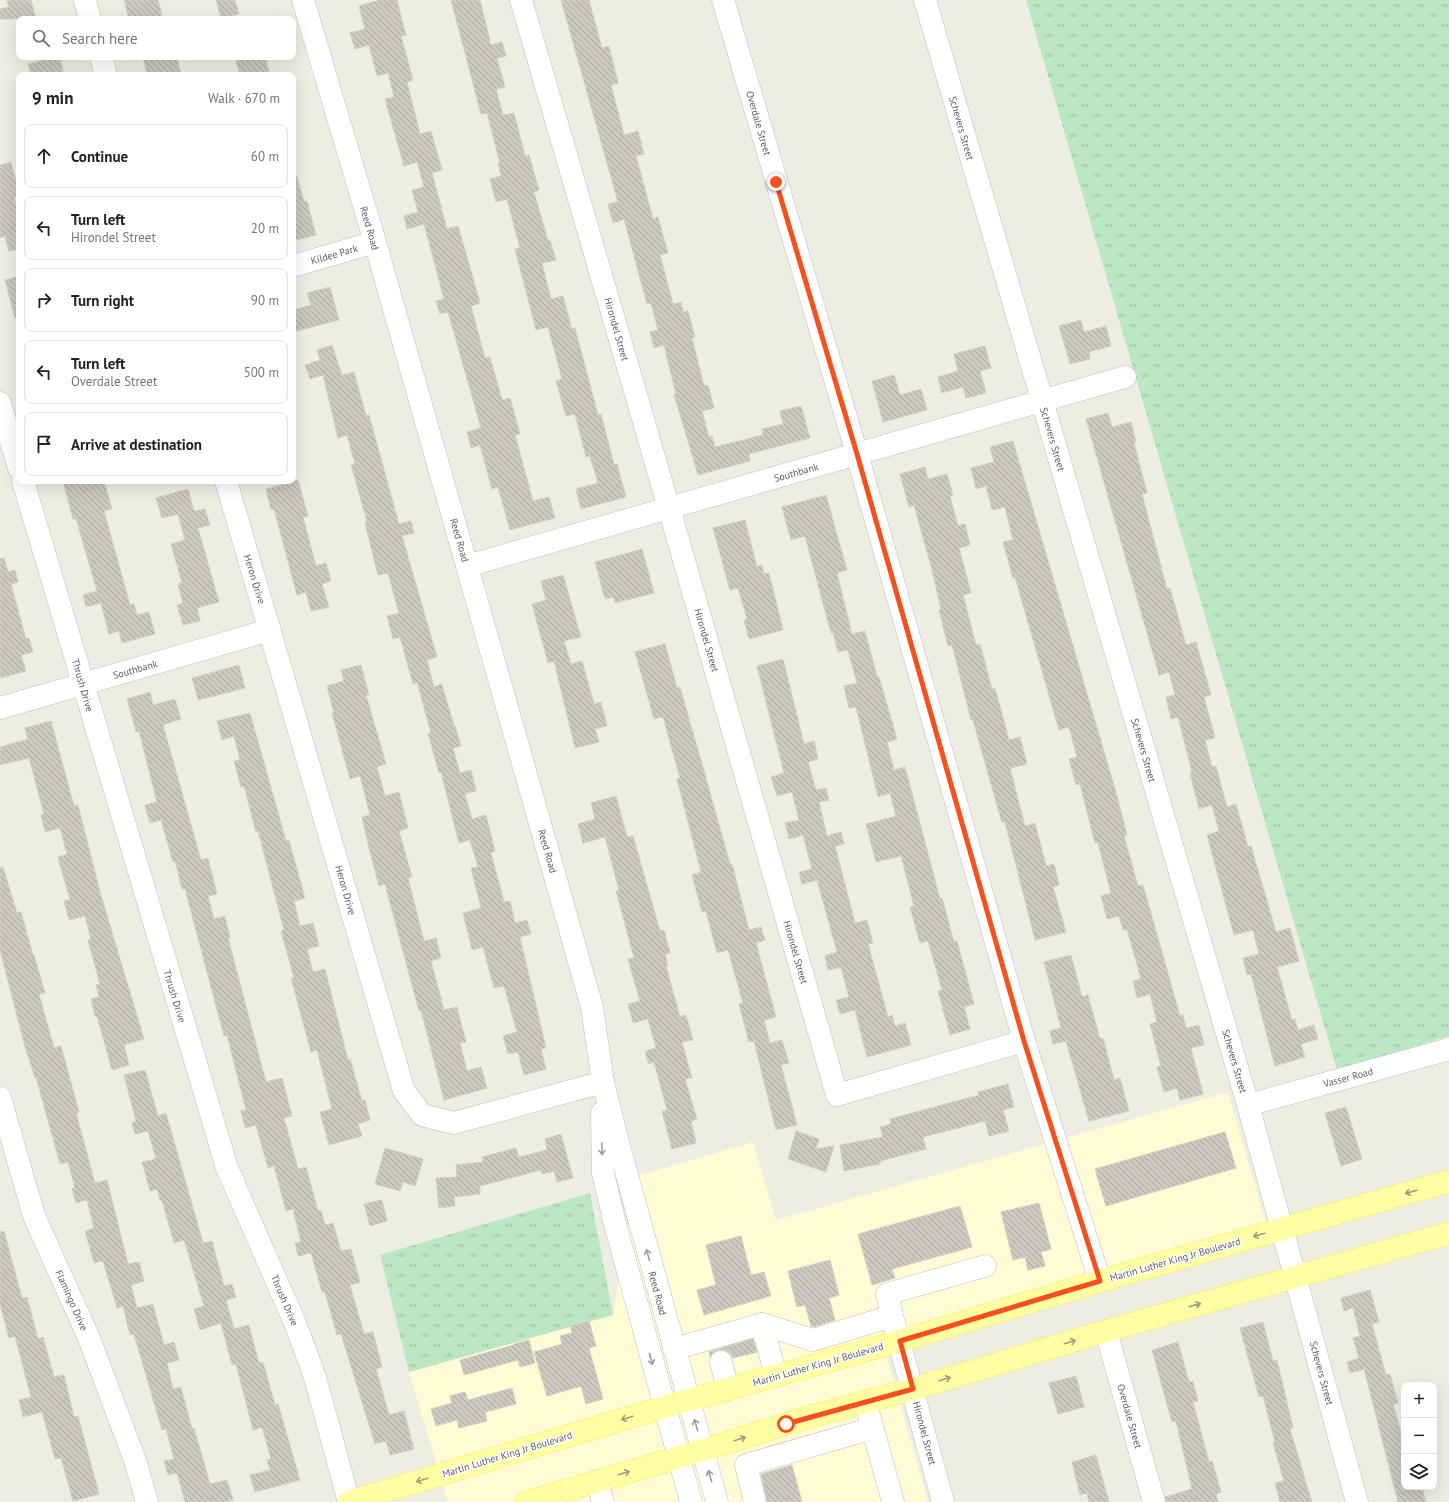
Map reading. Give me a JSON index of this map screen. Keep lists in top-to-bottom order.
{
  "streets": {
    "main road": ["Martin Luther King Jr Boulevard"],
    "street": [
      "Overdale Street",
      "Schevers Street",
      "Reed Road",
      "Kildee Park",
      "Hirondel Street",
      "Southbank",
      "Heron Drive",
      "Thrush Drive",
      "Vasser Road",
      "Flamingo Drive"
    ]
  },
  "crossings": [
    ["Overdale Street", "Hirondel Street"],
    ["Overdale Street", "Southbank"],
    ["Overdale Street", "Martin Luther King Jr Boulevard"],
    ["Schevers Street", "Southbank"],
    ["Schevers Street", "Vasser Road"],
    ["Schevers Street", "Martin Luther King Jr Boulevard"],
    ["Reed Road", "Kildee Park"],
    ["Reed Road", "Southbank"],
    ["Reed Road", "Heron Drive"],
    ["Reed Road", "Martin Luther King Jr Boulevard"],
    ["Hirondel Street", "Southbank"],
    ["Hirondel Street", "Martin Luther King Jr Boulevard"],
    ["Southbank", "Heron Drive"],
    ["Southbank", "Thrush Drive"],
    ["Thrush Drive", "Martin Luther King Jr Boulevard"]
  ],
  "page": {
    "search": "Search here",
    "heading": ["9 min", "Walk · 670 m"],
    "list": [
      ["Continue", "60 m"],
      ["Turn left", "Hirondel Street", "20 m"],
      ["Turn right", "90 m"],
      ["Turn left", "Overdale Street", "500 m"],
      "Arrive at destination"
    ],
    "map_buttons": ["+", "−"]
  }
}
